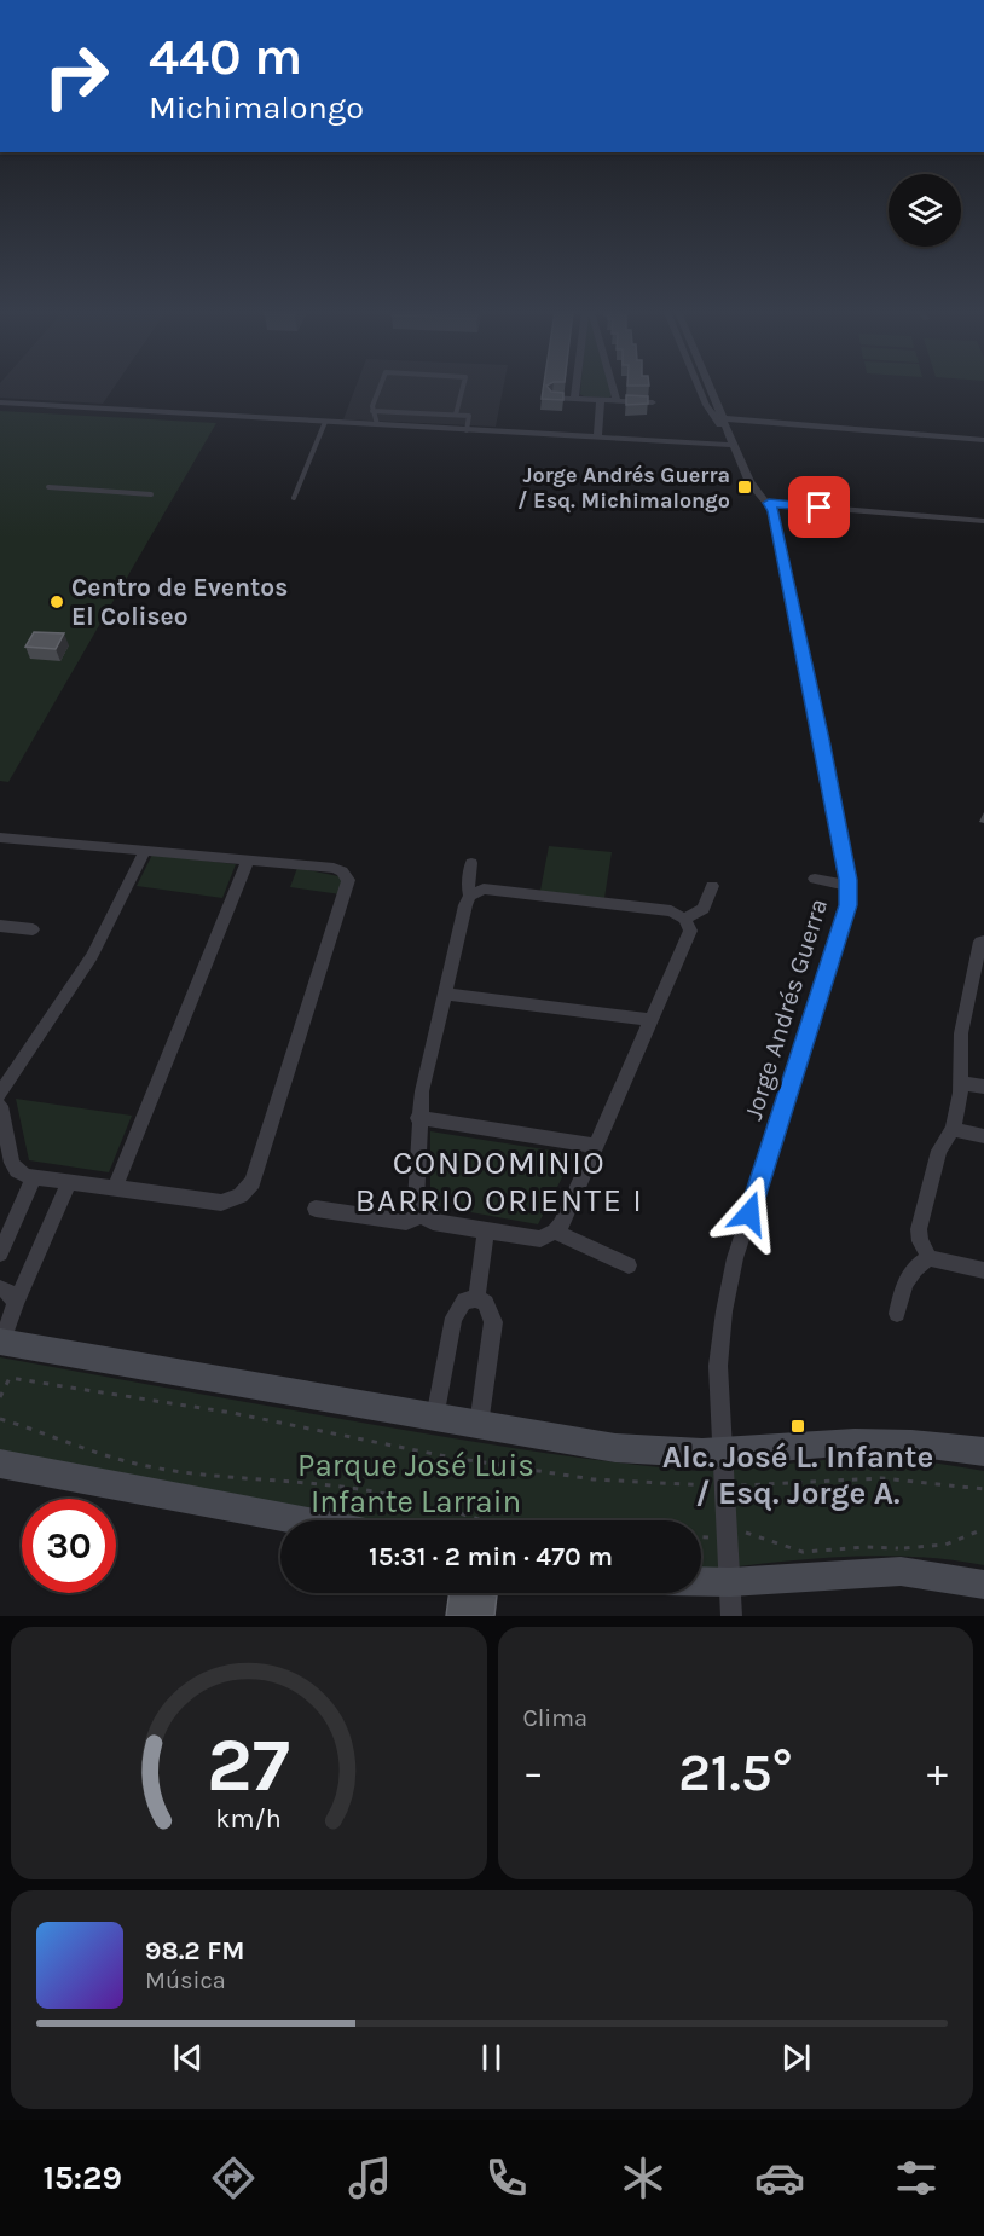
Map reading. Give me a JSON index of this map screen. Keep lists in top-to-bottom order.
{
  "streets": {
    "street": ["Jorge Andrés Guerra"]
  },
  "districts": ["CONDOMINIO BARRIO ORIENTE I"],
  "parks": ["Parque José Luis Infante Larrain"],
  "places": {
    "transit": ["Jorge Andrés Guerra / Esq. Michimalongo", "Alc. José L. Infante / Esq. Jorge A."],
    "other": ["Centro de Eventos El Coliseo"]
  },
  "page": {
    "turn": ["440 m", "Michimalongo"],
    "limit": "30",
    "trip": "15:31 · 2 min · 470 m",
    "tile": "Clima",
    "heat": ["−", "21.5°", "+"],
    "song": ["98.2 FM", "Música"],
    "tabs": "15:29",
    "gauge": ["27", "km/h"]
  }
}
